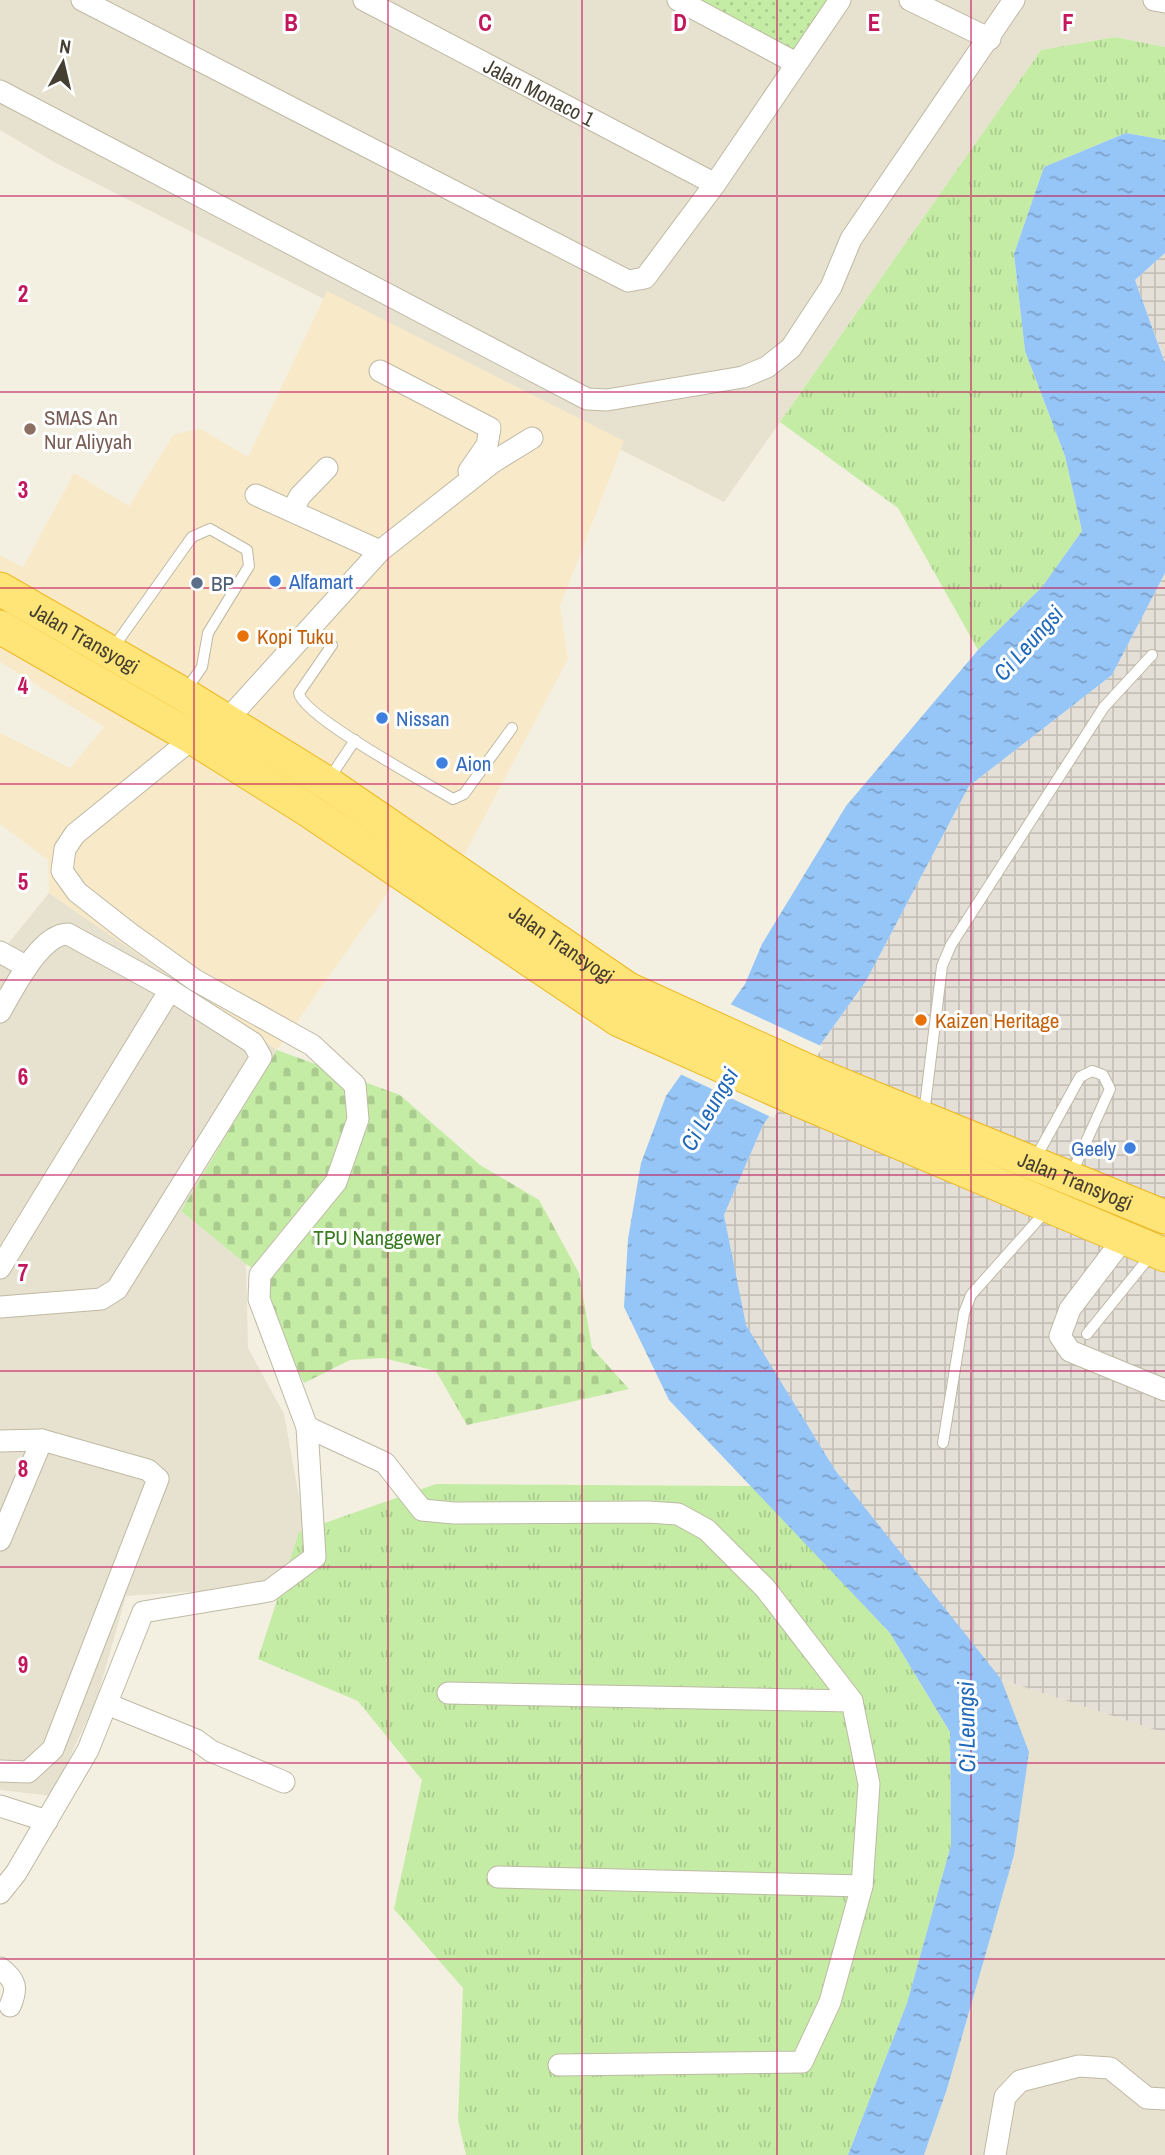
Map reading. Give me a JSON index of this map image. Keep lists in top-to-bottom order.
{
  "streets": {
    "highway": ["Jalan Transyogi"],
    "street": ["Jalan Monaco 1"]
  },
  "water": ["Ci Leungsi"],
  "parks": ["TPU Nanggewer"],
  "places": [
    "SMAS An Nur Aliyyah",
    "Alfamart",
    "BP",
    "Kopi Tuku",
    "Nissan",
    "Aion",
    "Kaizen Heritage",
    "Geely"
  ],
  "north": "top",
  "grid": {
    "columns": [
      "B",
      "C",
      "D",
      "E",
      "F"
    ],
    "rows": [
      "2",
      "3",
      "4",
      "5",
      "6",
      "7",
      "8",
      "9"
    ]
  }
}
